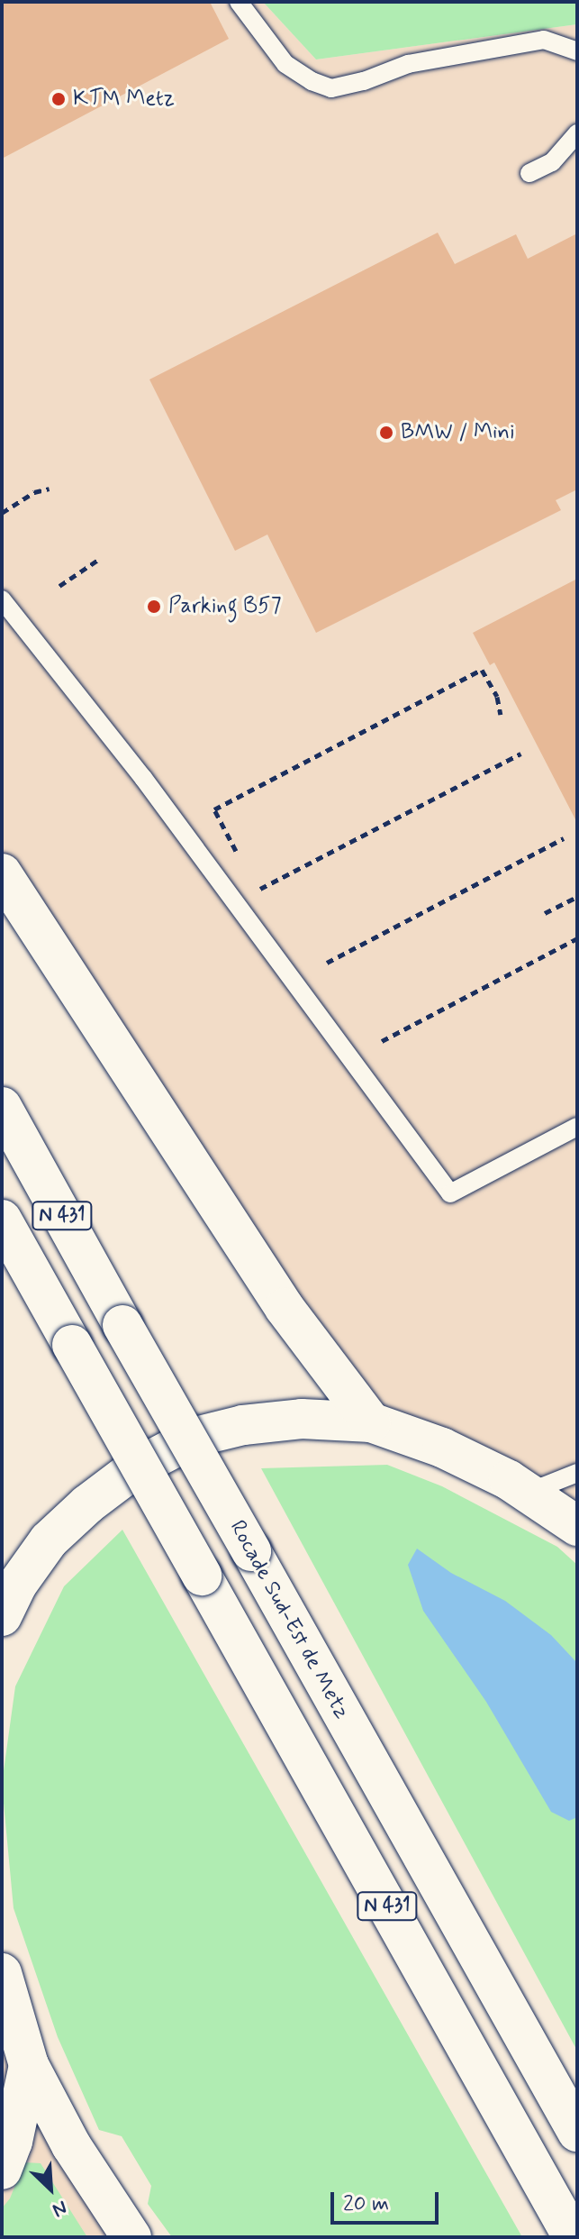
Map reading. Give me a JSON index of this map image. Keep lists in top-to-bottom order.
{
  "streets": {
    "main road": ["N 431", "Rocade Sud-Est de Metz"]
  },
  "places": ["KTM Metz", "BMW / Mini", "Parking B57"],
  "scale_bar": "20 m",
  "north": "bottom right"
}
